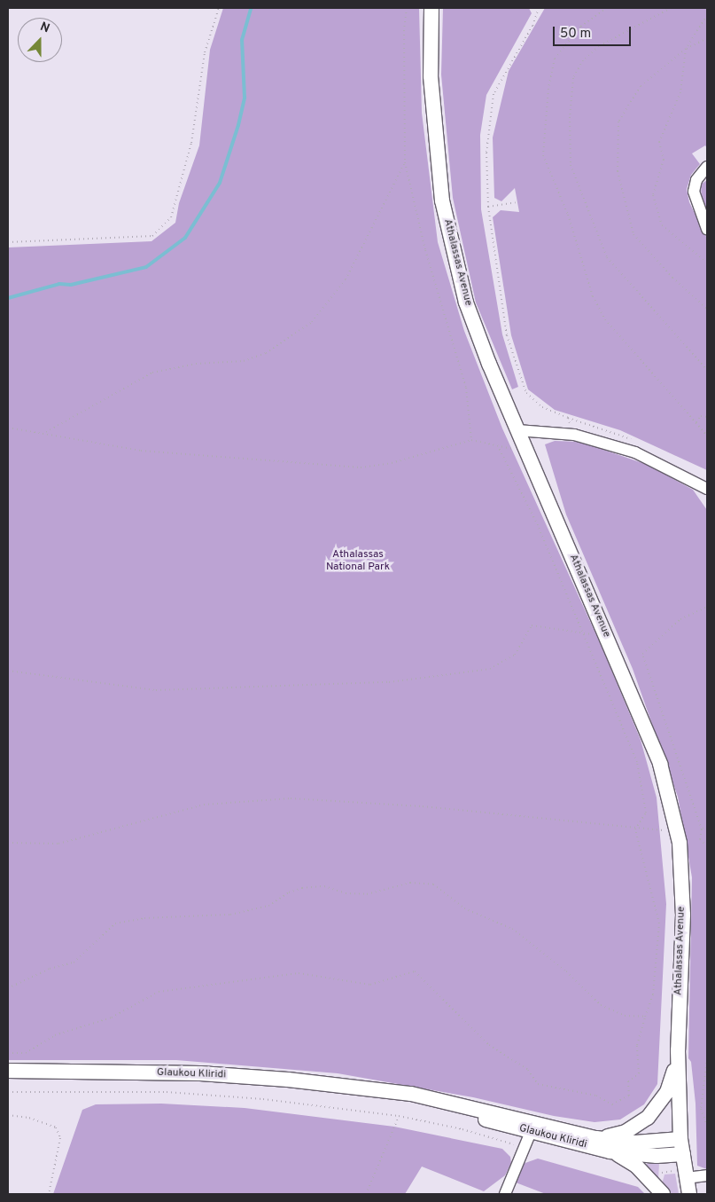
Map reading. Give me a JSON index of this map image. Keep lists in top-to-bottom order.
{
  "streets": {
    "main road": ["Athalassas Avenue", "Glaukou Kliridi"]
  },
  "crossings": [
    ["Athalassas Avenue", "Glaukou Kliridi"]
  ],
  "parks": ["Athalassas National Park"],
  "scale_bar": "50 m",
  "north": "top"
}
